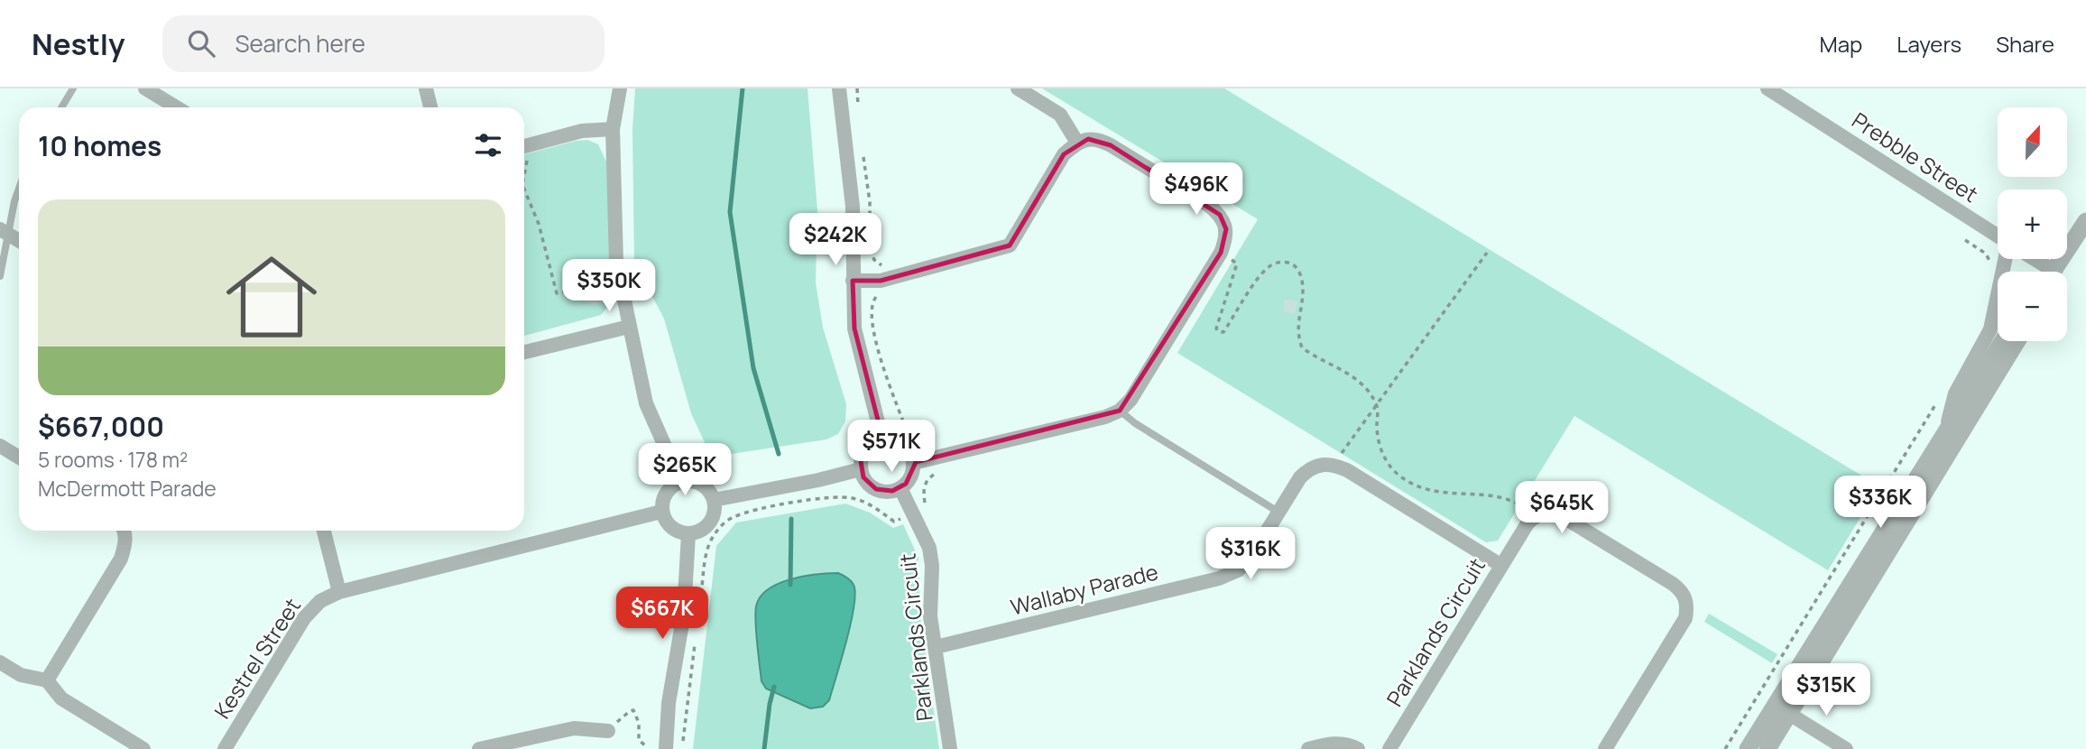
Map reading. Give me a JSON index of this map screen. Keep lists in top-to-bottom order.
{
  "streets": {
    "street": [
      "Prebble Street",
      "Wallaby Parade",
      "Parklands Circuit",
      "Kestrel Street"
    ]
  },
  "crossings": [
    ["Wallaby Parade", "Parklands Circuit"]
  ],
  "north": "top",
  "page": {
    "header": "Nestly",
    "search": "Search here",
    "nav": ["Map", "Layers", "Share"],
    "map_buttons": ["+", "−"],
    "heading": "10 homes",
    "price": [
      "$496K",
      "$242K",
      "$350K",
      "$571K",
      "$265K",
      "$336K",
      "$645K",
      "$316K",
      "$667K",
      "$315K"
    ],
    "list": [
      {
        "name": "$667,000",
        "note": "5 rooms · 178 m² · McDermott Parade"
      }
    ]
  }
}
